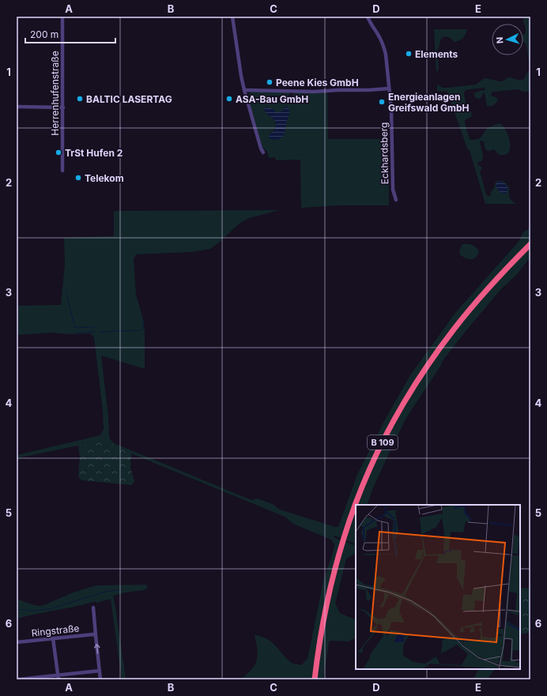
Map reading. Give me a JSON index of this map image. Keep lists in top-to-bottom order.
{
  "streets": {
    "highway": ["B 109"],
    "street": ["Herrenhufenstraße", "Eckhardsberg", "Ringstraße"]
  },
  "places": [
    "Elements",
    "Peene Kies GmbH",
    "BALTIC LASERTAG",
    "ASA-Bau GmbH",
    "Energieanlagen Greifswald GmbH",
    "TrSt Hufen 2",
    "Telekom"
  ],
  "scale_bar": "200 m",
  "north": "left",
  "grid": {
    "columns": [
      "A",
      "B",
      "C",
      "D",
      "E"
    ],
    "rows": [
      "1",
      "2",
      "3",
      "4",
      "5",
      "6"
    ]
  }
}
